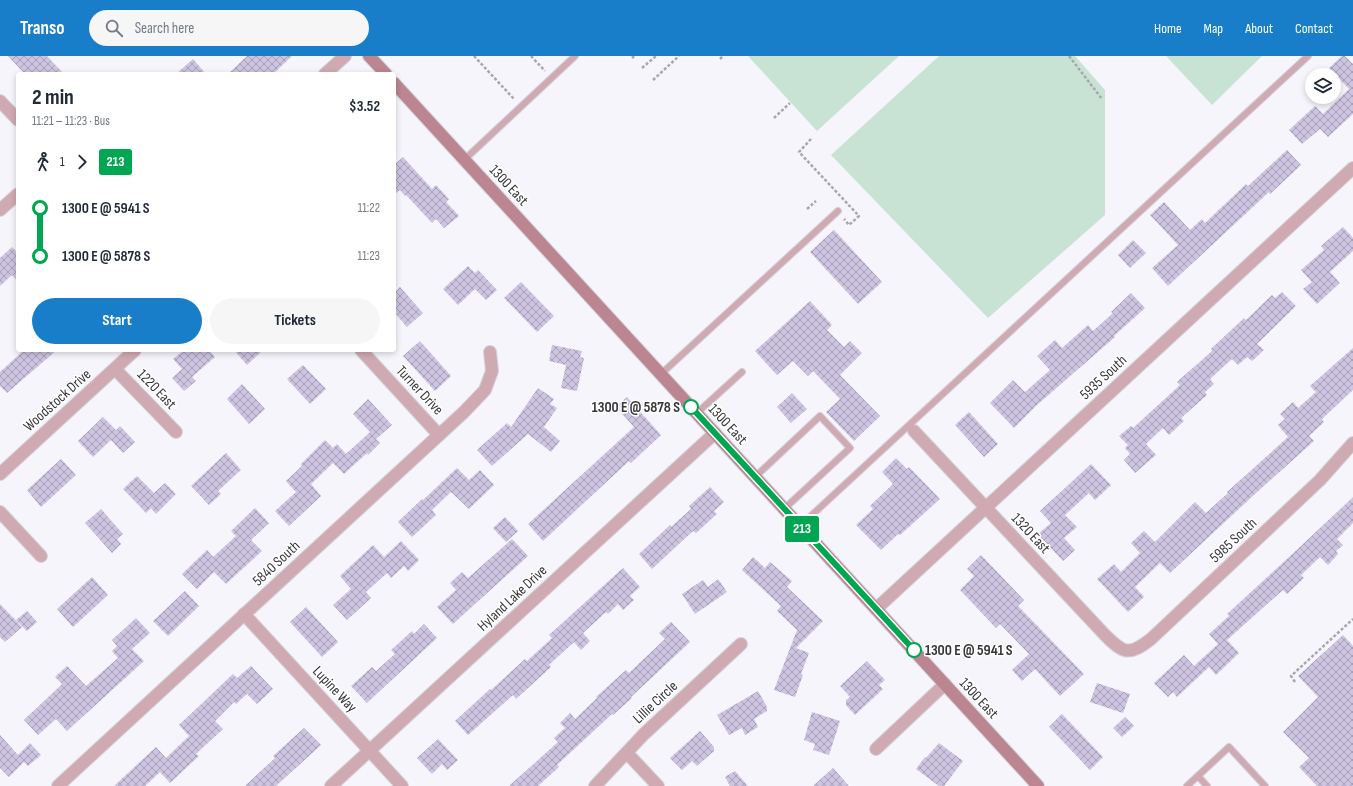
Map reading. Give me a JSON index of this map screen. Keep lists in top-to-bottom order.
{
  "streets": {
    "main road": ["1300 East"],
    "street": [
      "5935 South",
      "1220 East",
      "Turner Drive",
      "Woodstock Drive",
      "1320 East",
      "5985 South",
      "5840 South",
      "Hyland Lake Drive",
      "Lupine Way",
      "Lillie Circle"
    ]
  },
  "crossings": [
    ["1300 East", "5935 South"],
    ["1300 East", "Hyland Lake Drive"],
    ["5935 South", "1320 East"],
    ["1220 East", "Woodstock Drive"],
    ["Turner Drive", "5840 South"],
    ["1320 East", "5985 South"],
    ["5840 South", "Lupine Way"],
    ["Hyland Lake Drive", "Lupine Way"]
  ],
  "places": ["1300 E @ 5878 S", "1300 E @ 5941 S"],
  "lines": ["bus line 213"],
  "page": {
    "header": "Transo",
    "search": "Search here",
    "nav": [
      "Home",
      "Map",
      "About",
      "Contact"
    ],
    "on_map": "213",
    "heading": ["2 min", "11:21 – 11:23 · Bus", "$3.52"],
    "legs": ["1", "213"],
    "list": [
      {
        "name": "1300 E @ 5941 S",
        "value": "11:22"
      },
      {
        "name": "1300 E @ 5878 S",
        "value": "11:23"
      }
    ],
    "buttons": ["Start", "Tickets"]
  }
}
